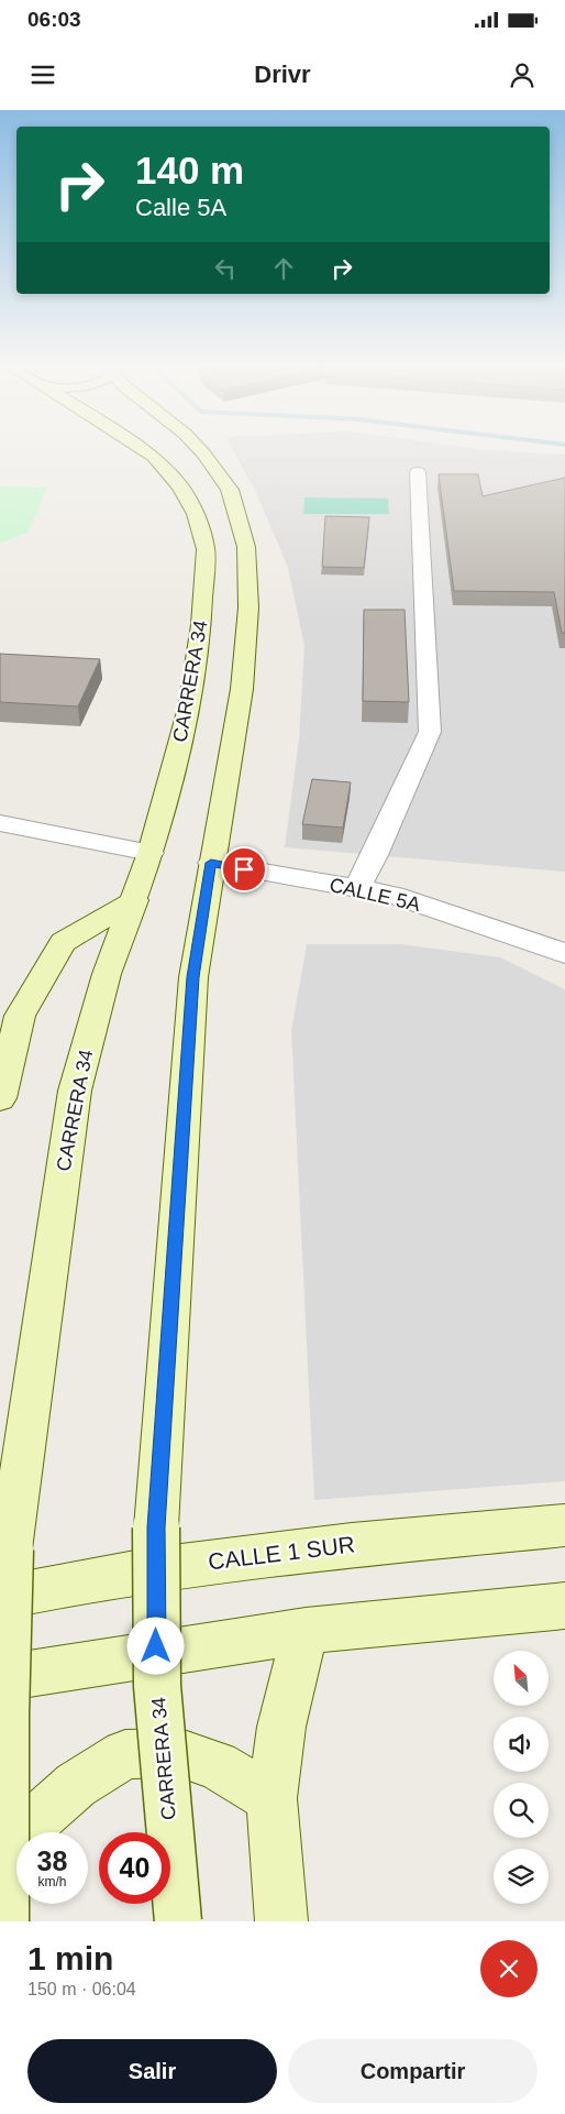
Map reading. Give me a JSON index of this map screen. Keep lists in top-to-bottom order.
{
  "streets": {
    "street": ["CARRERA 34", "CALLE 5A", "CALLE 1 SUR"]
  },
  "crossings": [
    ["CARRERA 34", "CALLE 5A"]
  ],
  "north": "top left",
  "page": {
    "status": "06:03",
    "header": "Drivr",
    "turn": ["140 m", "Calle 5A"],
    "speed": "38 km/h",
    "limit": "40",
    "heading": ["1 min", "150 m · 06:04"],
    "buttons": ["Salir", "Compartir"]
  }
}
